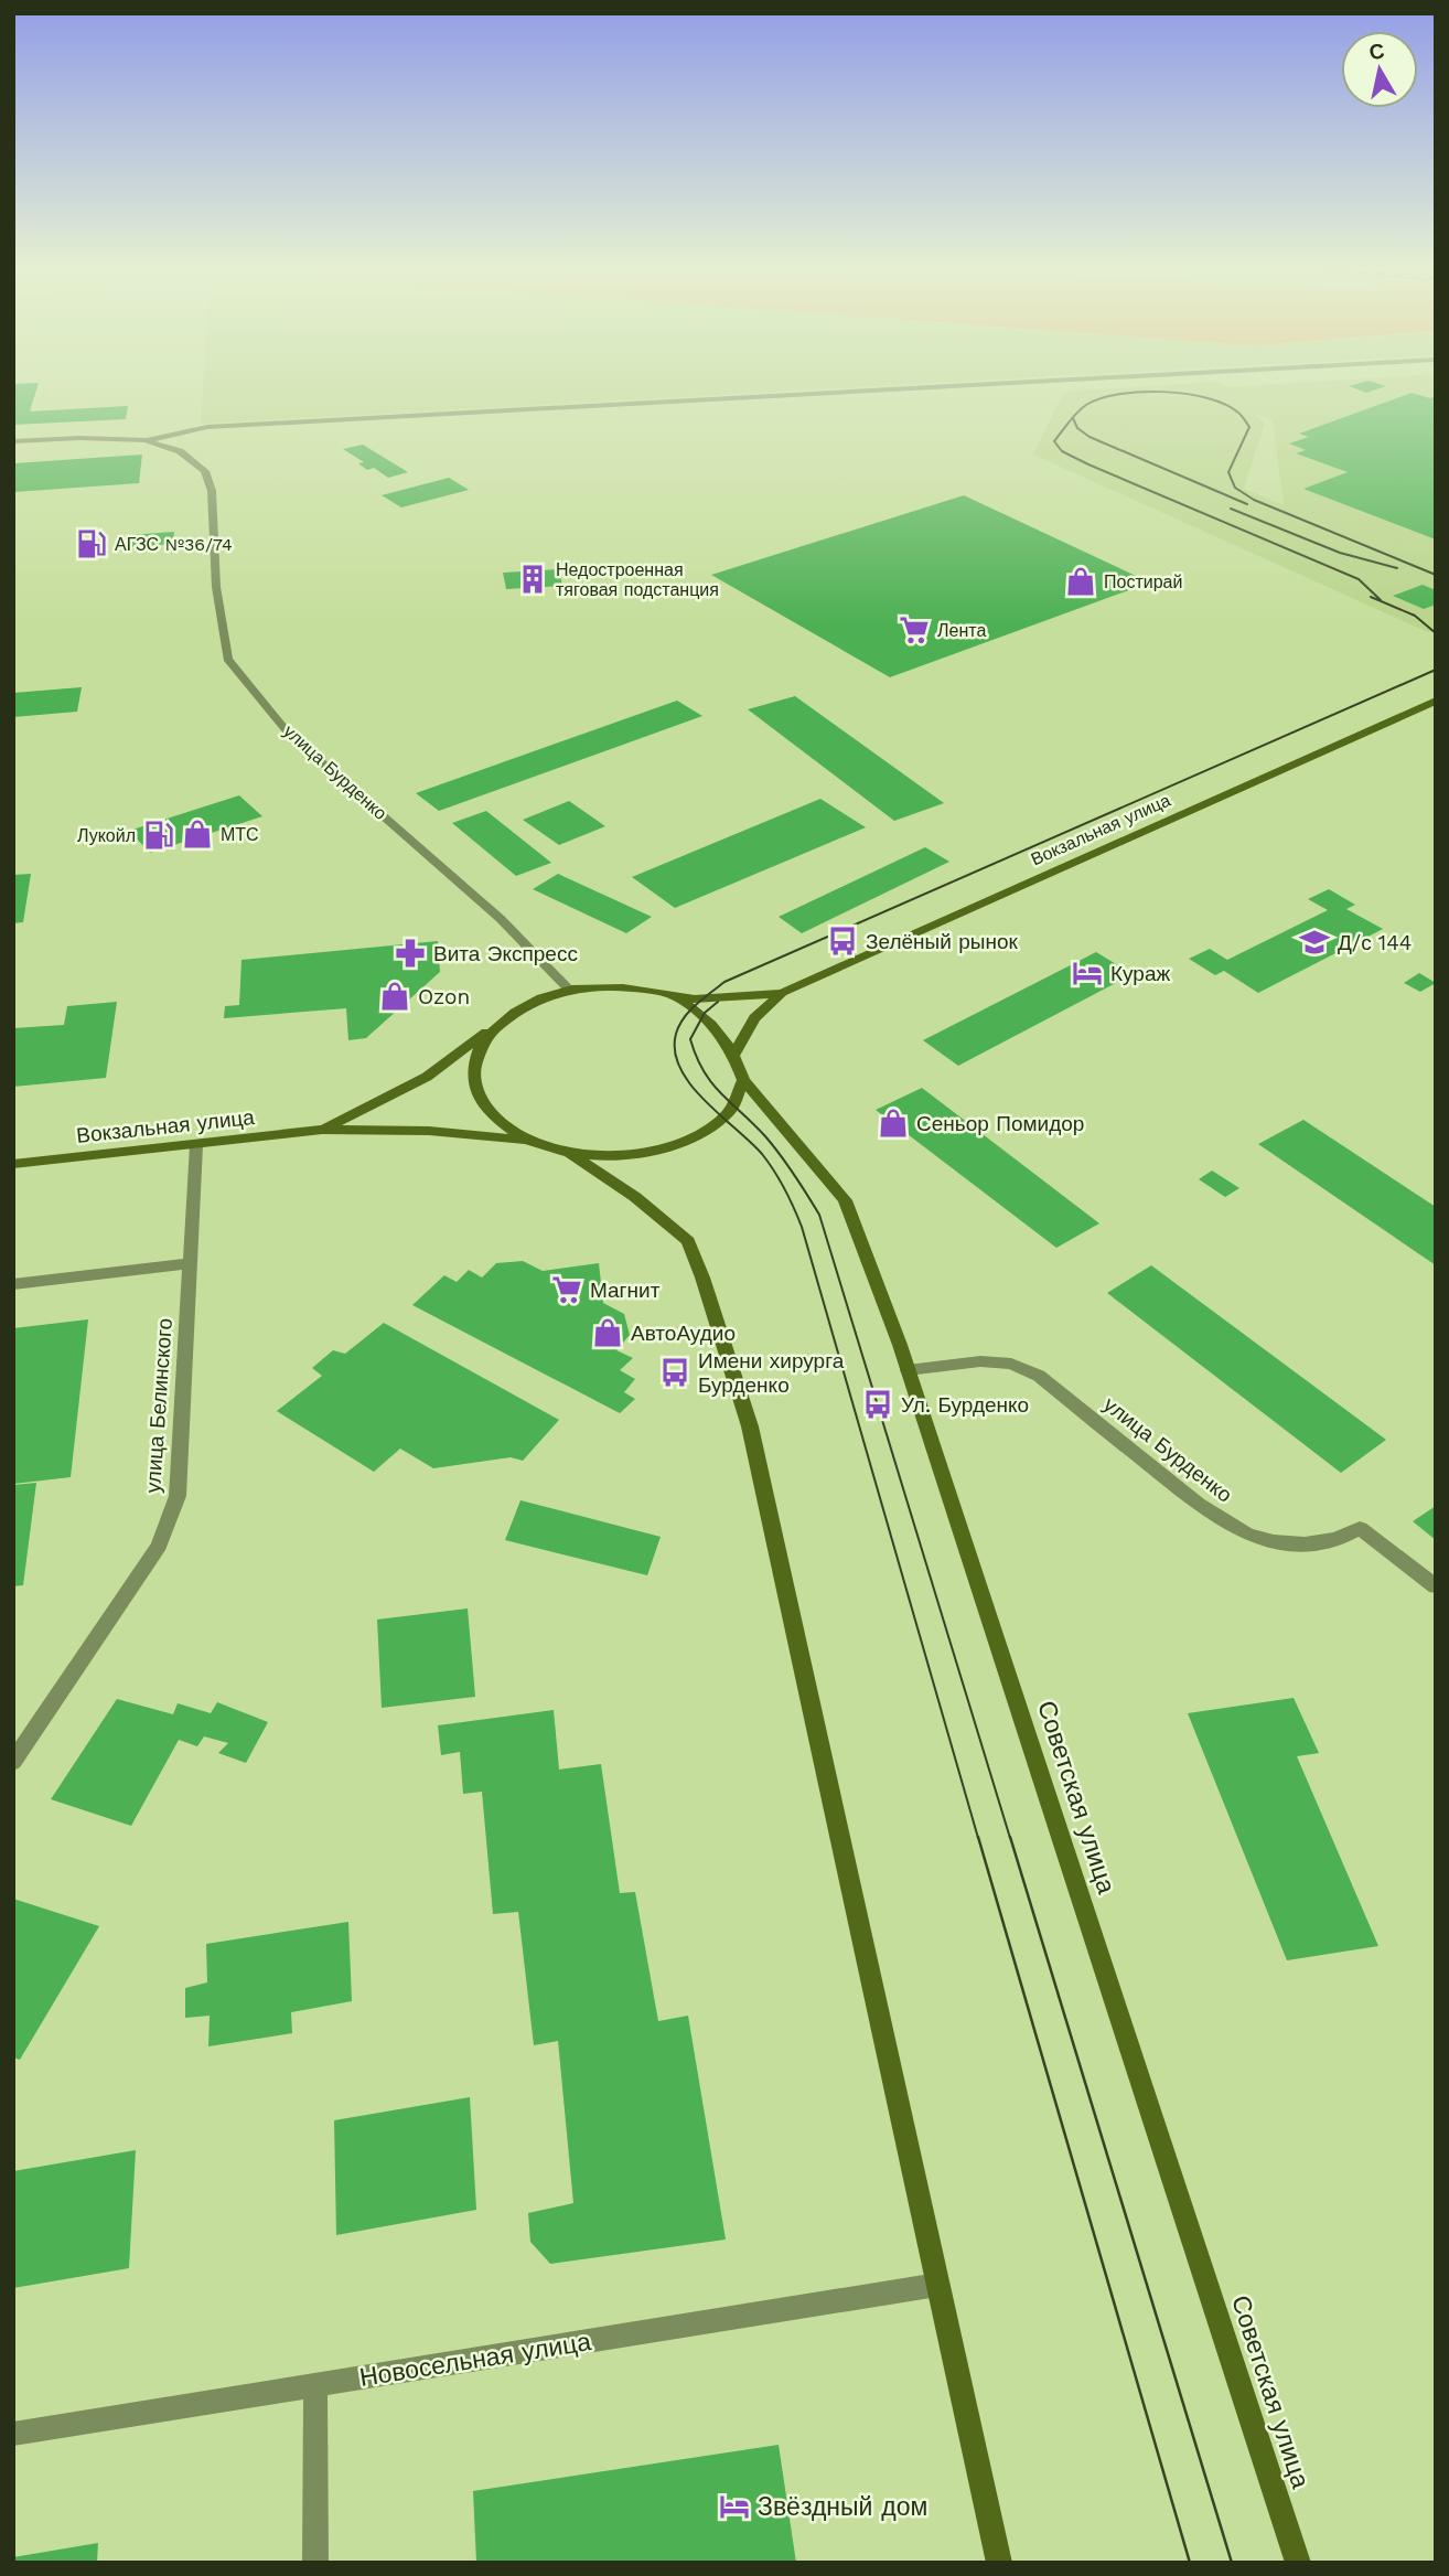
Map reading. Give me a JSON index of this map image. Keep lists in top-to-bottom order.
{
  "streets": {
    "main road": ["Вокзальная улица", "Советская улица"],
    "street": ["улица Бурденко", "улица Белинского", "Новосельная улица"]
  },
  "crossings": [
    ["улица Бурденко", "Вокзальная улица"],
    ["улица Бурденко", "Советская улица"],
    ["Вокзальная улица", "улица Белинского"],
    ["Вокзальная улица", "Советская улица"],
    ["Советская улица", "Новосельная улица"]
  ],
  "places": {
    "fuel station": ["АГЗС №36/74", "Лукойл"],
    "building": ["Недостроенная тяговая подстанция"],
    "shop": [
      "Постирай",
      "МТС",
      "Ozon",
      "Сеньор Помидор",
      "АвтоАудио"
    ],
    "supermarket": ["Лента", "Магнит"],
    "bus stop": ["Зелёный рынок", "Имени хирурга Бурденко", "Ул. Бурденко"],
    "school or university": ["Д/с 144"],
    "pharmacy": ["Вита Экспресс"],
    "hotel": ["Кураж", "Звёздный дом"]
  },
  "north": "top"
}
